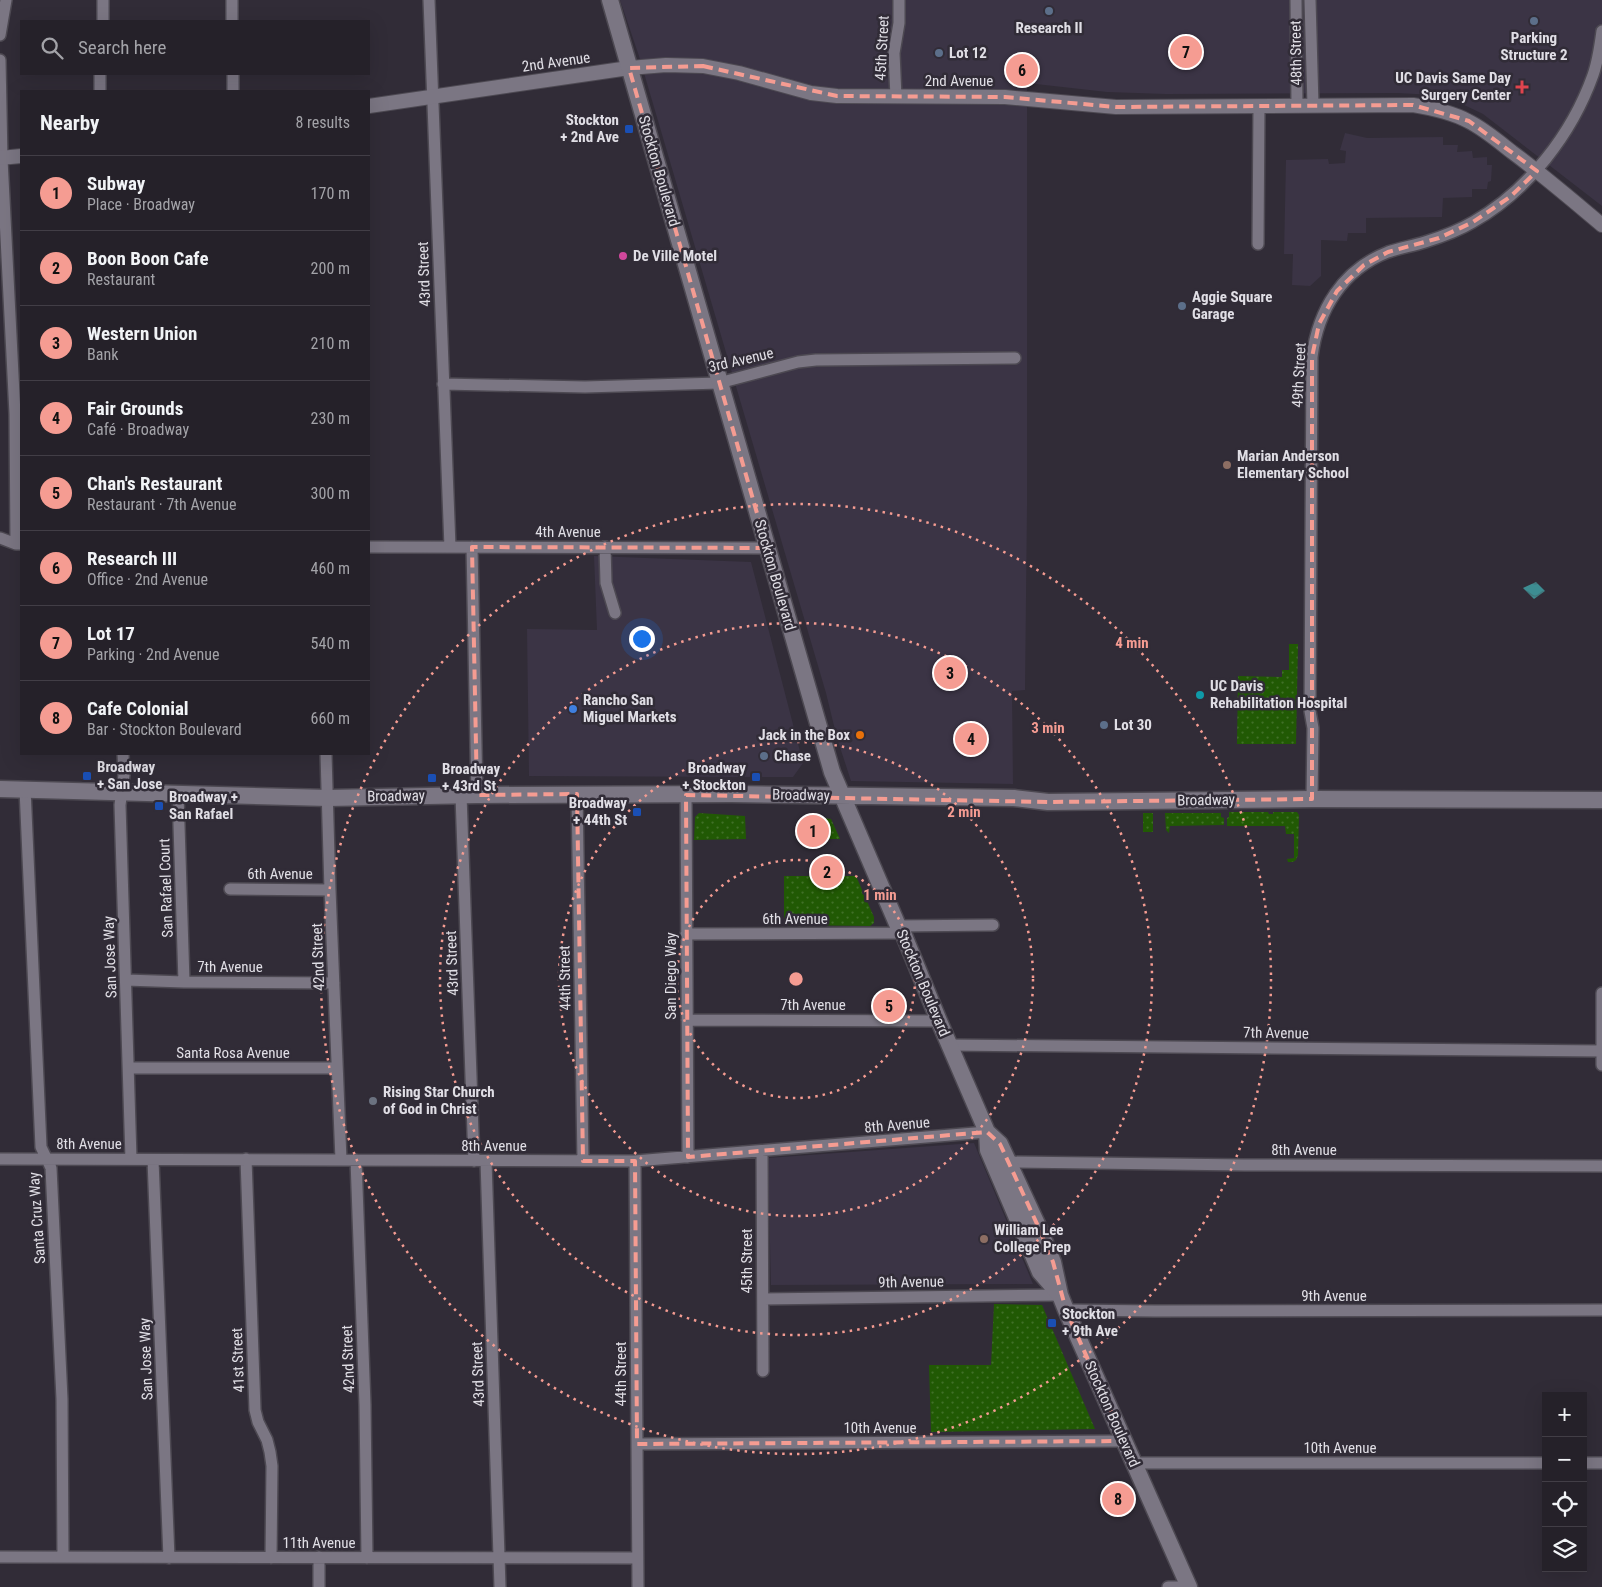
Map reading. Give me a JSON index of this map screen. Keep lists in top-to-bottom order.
{
  "streets": {
    "main road": ["Stockton Boulevard", "Broadway"],
    "street": [
      "45th Street",
      "48th Street",
      "2nd Avenue",
      "43rd Street",
      "3rd Avenue",
      "49th Street",
      "4th Avenue",
      "6th Avenue",
      "San Rafael Court",
      "San Jose Way",
      "42nd Street",
      "7th Avenue",
      "San Diego Way",
      "44th Street",
      "Santa Rosa Avenue",
      "8th Avenue",
      "Santa Cruz Way",
      "9th Avenue",
      "41st Street",
      "10th Avenue",
      "11th Avenue"
    ]
  },
  "crossings": [
    ["45th Street", "2nd Avenue"],
    ["45th Street", "8th Avenue"],
    ["45th Street", "9th Avenue"],
    ["48th Street", "2nd Avenue"],
    ["2nd Avenue", "Stockton Boulevard"],
    ["2nd Avenue", "43rd Street"],
    ["2nd Avenue", "49th Street"],
    ["Stockton Boulevard", "3rd Avenue"],
    ["Stockton Boulevard", "4th Avenue"],
    ["Stockton Boulevard", "Broadway"],
    ["Stockton Boulevard", "6th Avenue"],
    ["Stockton Boulevard", "7th Avenue"],
    ["Stockton Boulevard", "8th Avenue"],
    ["Stockton Boulevard", "9th Avenue"],
    ["Stockton Boulevard", "10th Avenue"],
    ["43rd Street", "3rd Avenue"],
    ["43rd Street", "4th Avenue"],
    ["43rd Street", "Broadway"],
    ["43rd Street", "8th Avenue"],
    ["43rd Street", "11th Avenue"],
    ["49th Street", "Broadway"],
    ["Broadway", "San Rafael Court"],
    ["Broadway", "San Jose Way"],
    ["Broadway", "42nd Street"],
    ["Broadway", "San Diego Way"],
    ["Broadway", "44th Street"],
    ["Broadway", "Santa Cruz Way"],
    ["6th Avenue", "42nd Street"],
    ["6th Avenue", "San Diego Way"],
    ["San Rafael Court", "7th Avenue"],
    ["San Jose Way", "7th Avenue"],
    ["San Jose Way", "Santa Rosa Avenue"],
    ["San Jose Way", "8th Avenue"],
    ["San Jose Way", "11th Avenue"],
    ["42nd Street", "7th Avenue"],
    ["42nd Street", "Santa Rosa Avenue"],
    ["42nd Street", "8th Avenue"],
    ["42nd Street", "11th Avenue"],
    ["7th Avenue", "San Diego Way"],
    ["San Diego Way", "8th Avenue"],
    ["44th Street", "8th Avenue"],
    ["44th Street", "10th Avenue"],
    ["44th Street", "11th Avenue"],
    ["8th Avenue", "Santa Cruz Way"],
    ["8th Avenue", "41st Street"],
    ["Santa Cruz Way", "11th Avenue"],
    ["41st Street", "11th Avenue"]
  ],
  "places": {
    "other": [
      "Research II",
      "Parking Structure 2",
      "Lot 12",
      "De Ville Motel",
      "Aggie Square Garage",
      "Marian Anderson Elementary School",
      "UC Davis Rehabilitation Hospital",
      "Rancho San Miguel Markets",
      "Lot 30",
      "Jack in the Box",
      "Chase",
      "Rising Star Church of God in Christ",
      "William Lee College Prep"
    ],
    "health": ["UC Davis Same Day Surgery Center"],
    "transit": [
      "Stockton + 2nd Ave",
      "Broadway + San Jose",
      "Broadway + Stockton",
      "Broadway + 43rd St",
      "Broadway + San Rafael",
      "Broadway + 44th St",
      "Stockton + 9th Ave"
    ]
  },
  "page": {
    "search": "Search here",
    "pins": [
      "7",
      "6",
      "3",
      "4",
      "1",
      "2",
      "5",
      "8"
    ],
    "heading": ["Nearby", "8 results"],
    "list": [
      {
        "mark": "1",
        "name": "Subway",
        "note": "Place · Broadway",
        "value": "170 m"
      },
      {
        "mark": "2",
        "name": "Boon Boon Cafe",
        "note": "Restaurant",
        "value": "200 m"
      },
      {
        "mark": "3",
        "name": "Western Union",
        "note": "Bank",
        "value": "210 m"
      },
      {
        "mark": "4",
        "name": "Fair Grounds",
        "note": "Café · Broadway",
        "value": "230 m"
      },
      {
        "mark": "5",
        "name": "Chan's Restaurant",
        "note": "Restaurant · 7th Avenue",
        "value": "300 m"
      },
      {
        "mark": "6",
        "name": "Research III",
        "note": "Office · 2nd Avenue",
        "value": "460 m"
      },
      {
        "mark": "7",
        "name": "Lot 17",
        "note": "Parking · 2nd Avenue",
        "value": "540 m"
      },
      {
        "mark": "8",
        "name": "Cafe Colonial",
        "note": "Bar · Stockton Boulevard",
        "value": "660 m"
      }
    ],
    "map_buttons": ["+", "−"]
  },
  "rings": [
    "4 min",
    "3 min",
    "2 min",
    "1 min"
  ]
}
